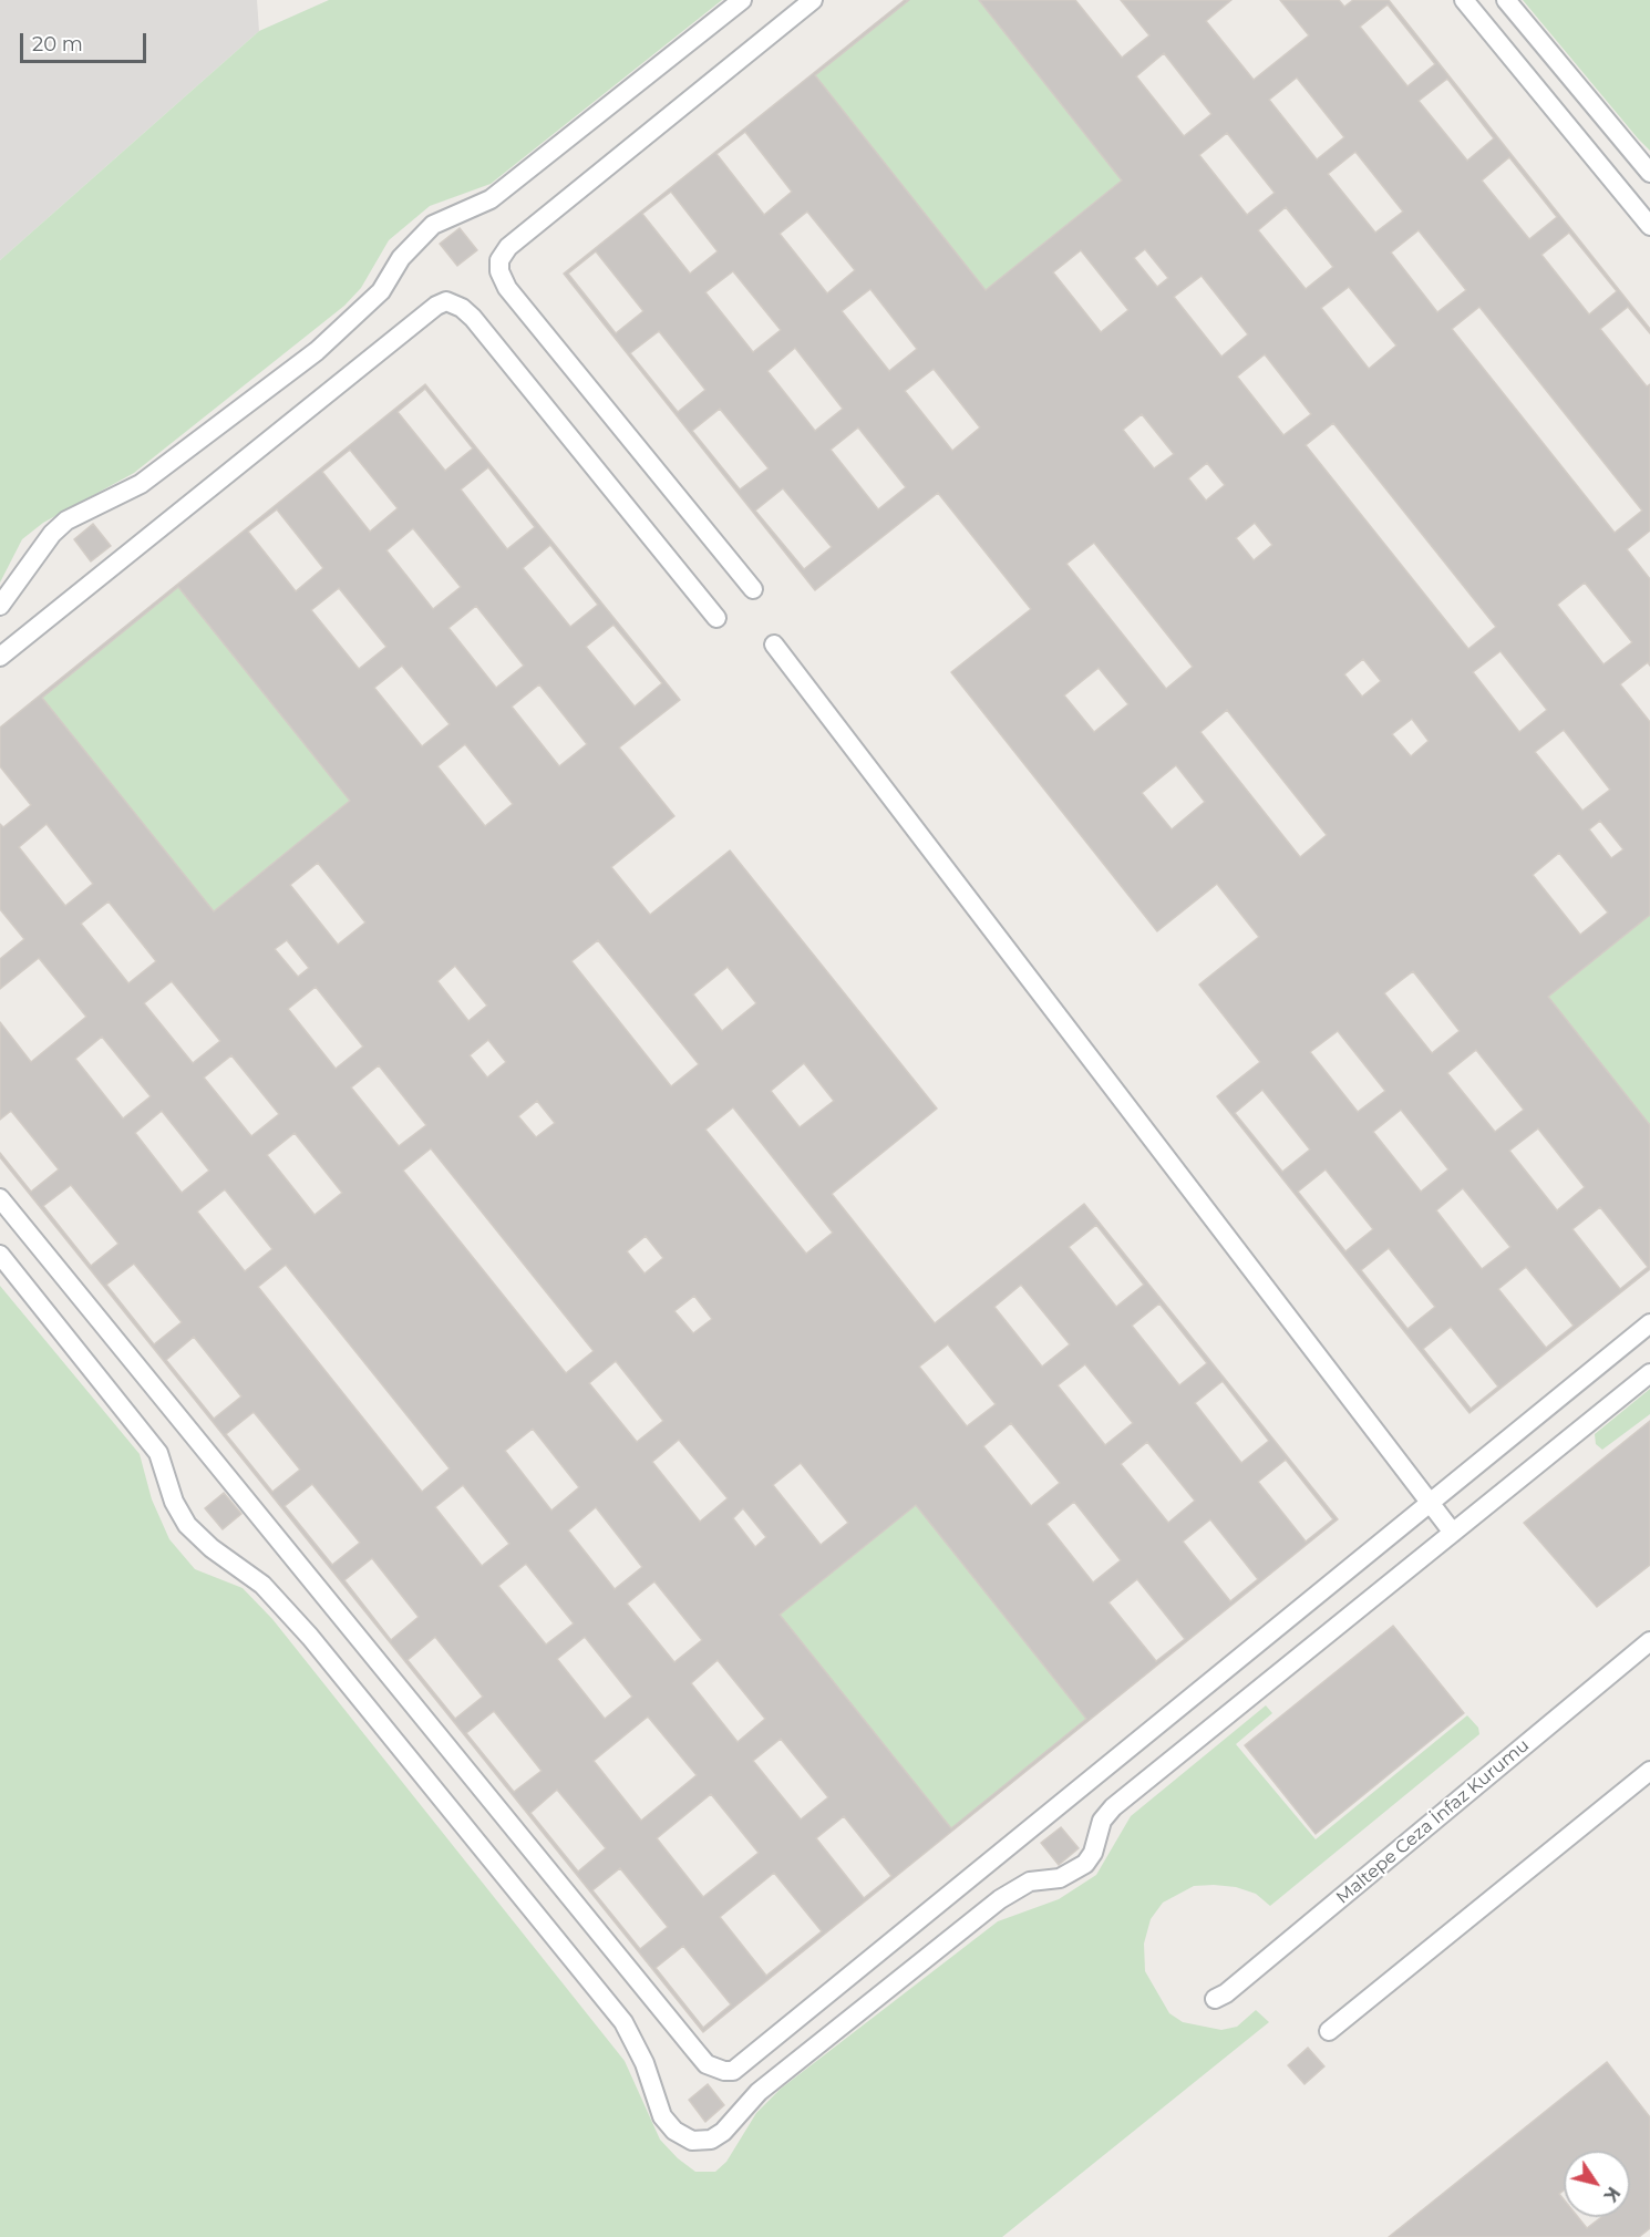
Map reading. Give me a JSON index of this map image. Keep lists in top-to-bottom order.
{
  "streets": {
    "lane": ["Maltepe Ceza İnfaz Kurumu"]
  },
  "scale_bar": "20 m",
  "north": "bottom right"
}
